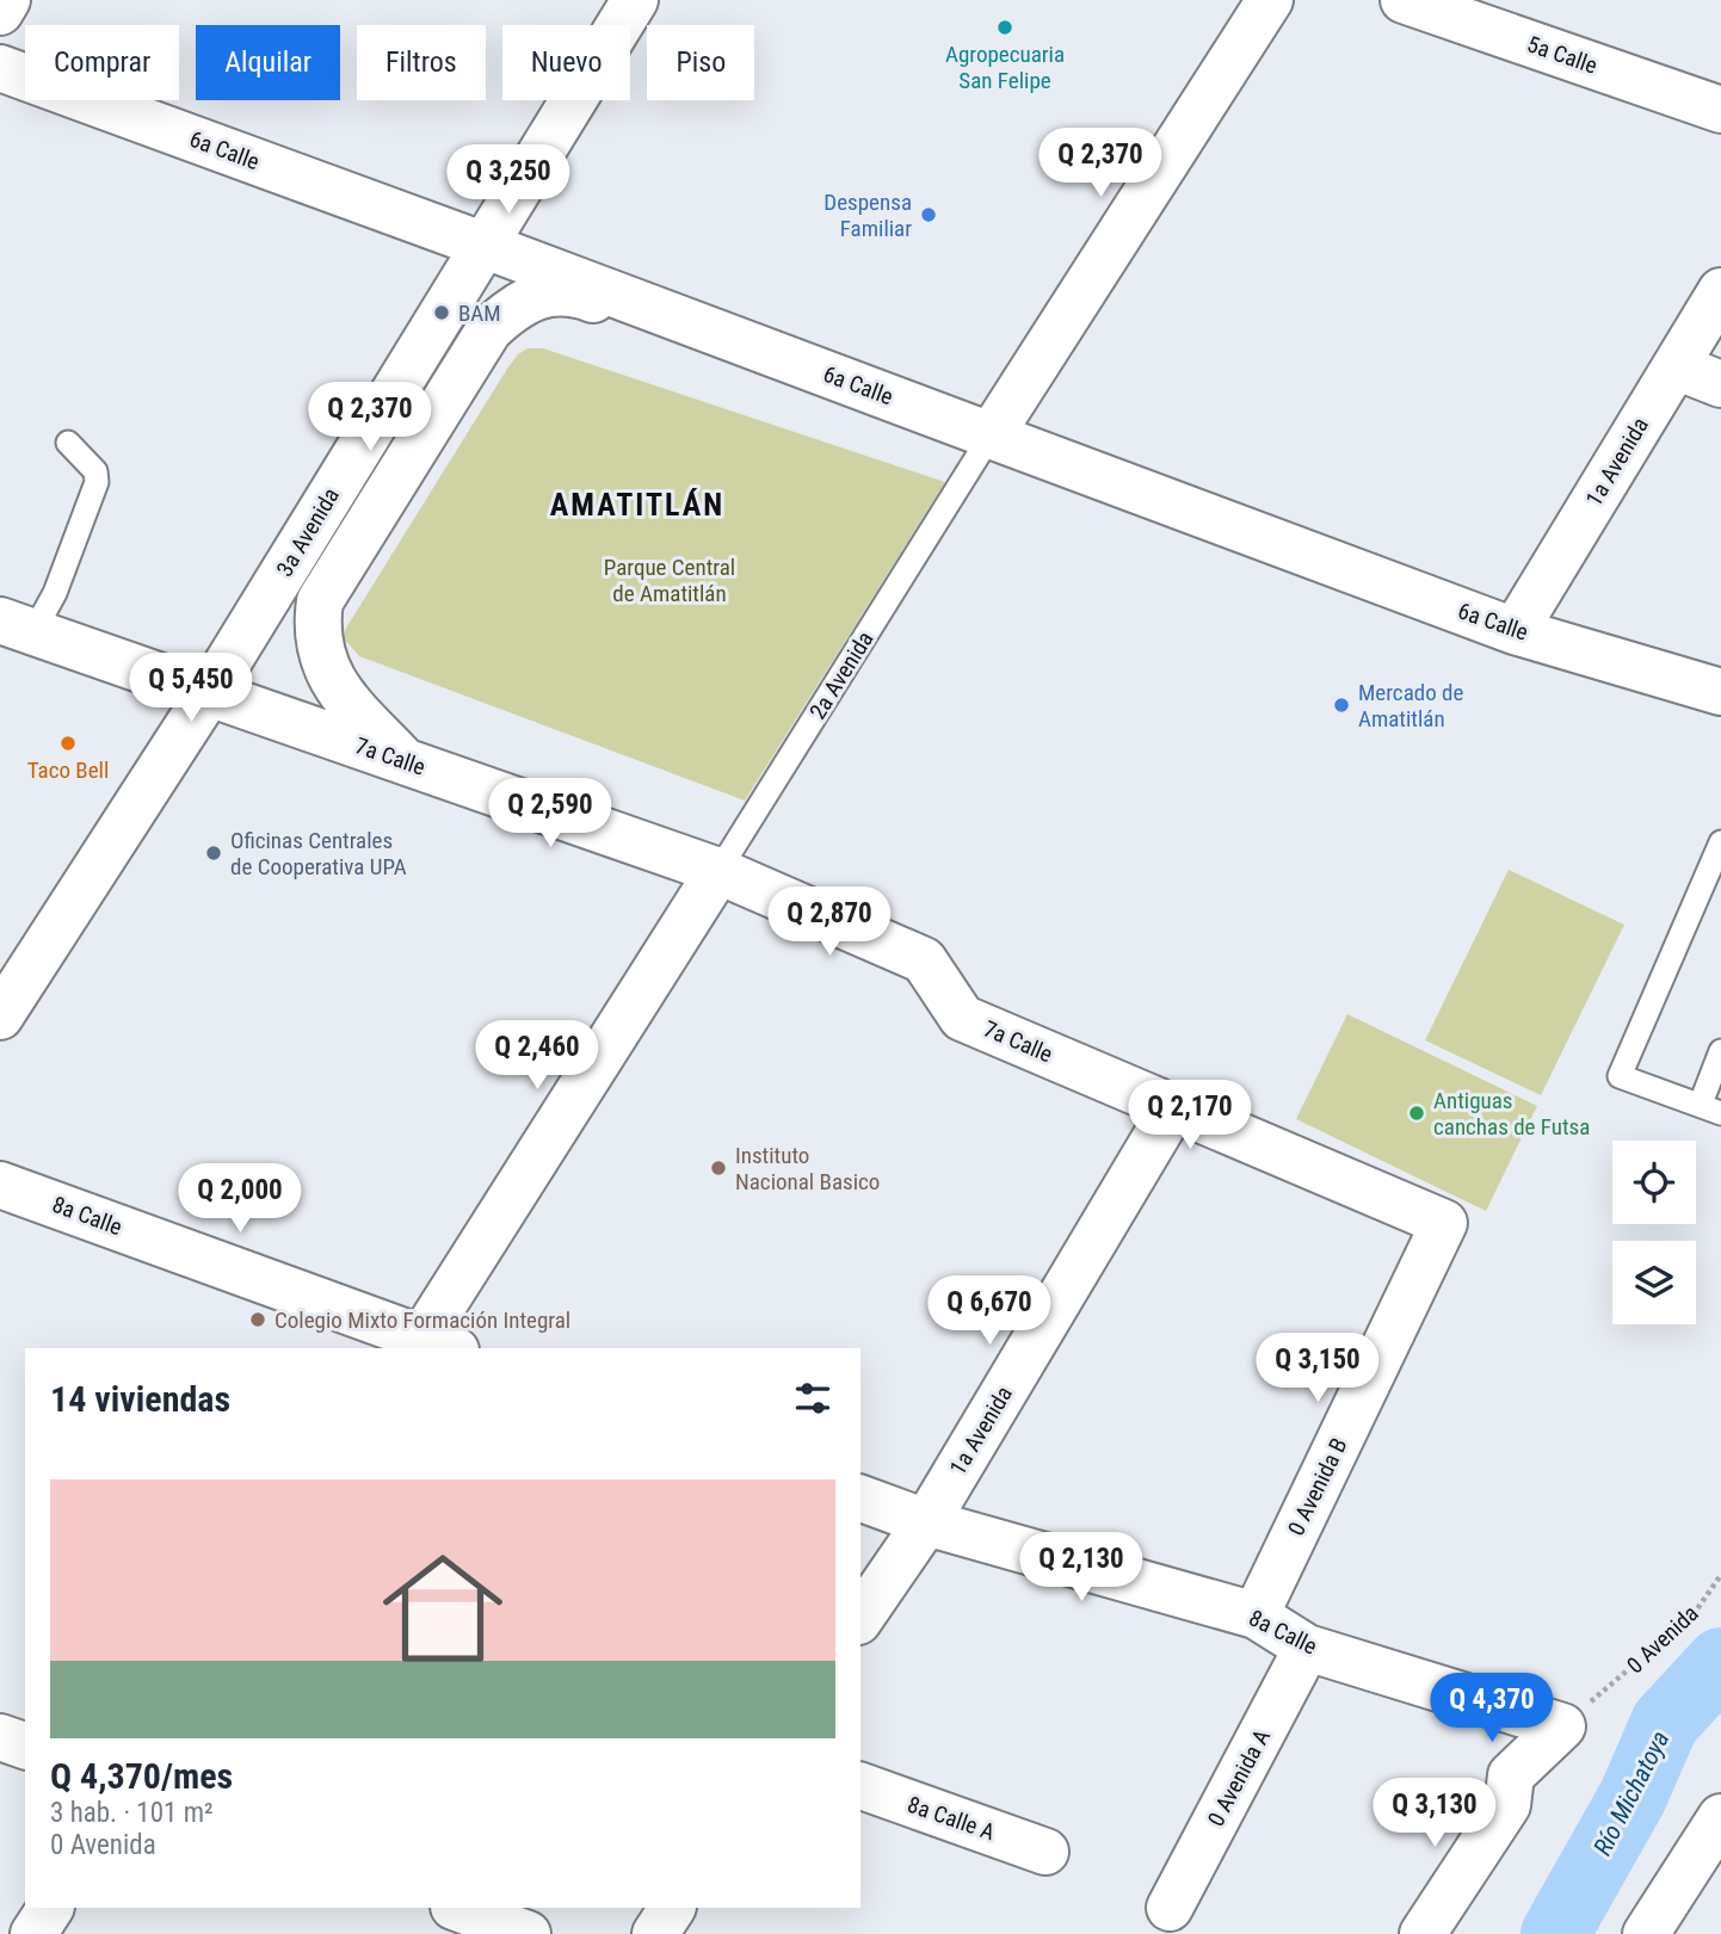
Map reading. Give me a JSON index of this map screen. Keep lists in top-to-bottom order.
{
  "streets": {
    "street": [
      "5a Calle",
      "6a Calle",
      "1a Avenida",
      "3a Avenida",
      "2a Avenida",
      "7a Calle",
      "8a Calle",
      "0 Avenida B",
      "0 Avenida A",
      "8a Calle A"
    ],
    "path": ["0 Avenida"]
  },
  "crossings": [
    ["6a Calle", "1a Avenida"],
    ["6a Calle", "3a Avenida"],
    ["6a Calle", "2a Avenida"],
    ["1a Avenida", "7a Calle"],
    ["1a Avenida", "8a Calle"],
    ["3a Avenida", "7a Calle"],
    ["2a Avenida", "7a Calle"],
    ["2a Avenida", "8a Calle"],
    ["7a Calle", "0 Avenida B"],
    ["8a Calle", "0 Avenida B"],
    ["8a Calle", "0 Avenida"],
    ["8a Calle", "0 Avenida A"]
  ],
  "districts": ["AMATITLÁN"],
  "water": ["Río Michatoya"],
  "parks": ["Parque Central de Amatitlán"],
  "places": [
    "Agropecuaria San Felipe",
    "Despensa Familiar",
    "BAM",
    "Mercado de Amatitlán",
    "Taco Bell",
    "Oficinas Centrales de Cooperativa UPA",
    "Antiguas canchas de Futsa",
    "Instituto Nacional Basico",
    "Colegio Mixto Formación Integral"
  ],
  "page": {
    "chip": [
      "Comprar",
      "Alquilar",
      "Filtros",
      "Nuevo",
      "Piso"
    ],
    "price": [
      "Q 2,370",
      "Q 3,250",
      "Q 2,370",
      "Q 5,450",
      "Q 2,590",
      "Q 2,870",
      "Q 2,460",
      "Q 2,170",
      "Q 2,000",
      "Q 6,670",
      "Q 3,150",
      "Q 2,130",
      "Q 4,370",
      "Q 3,130"
    ],
    "heading": "14 viviendas",
    "list": [
      {
        "name": "Q 4,370/mes",
        "note": "3 hab. · 101 m² · 0 Avenida"
      }
    ]
  }
}
